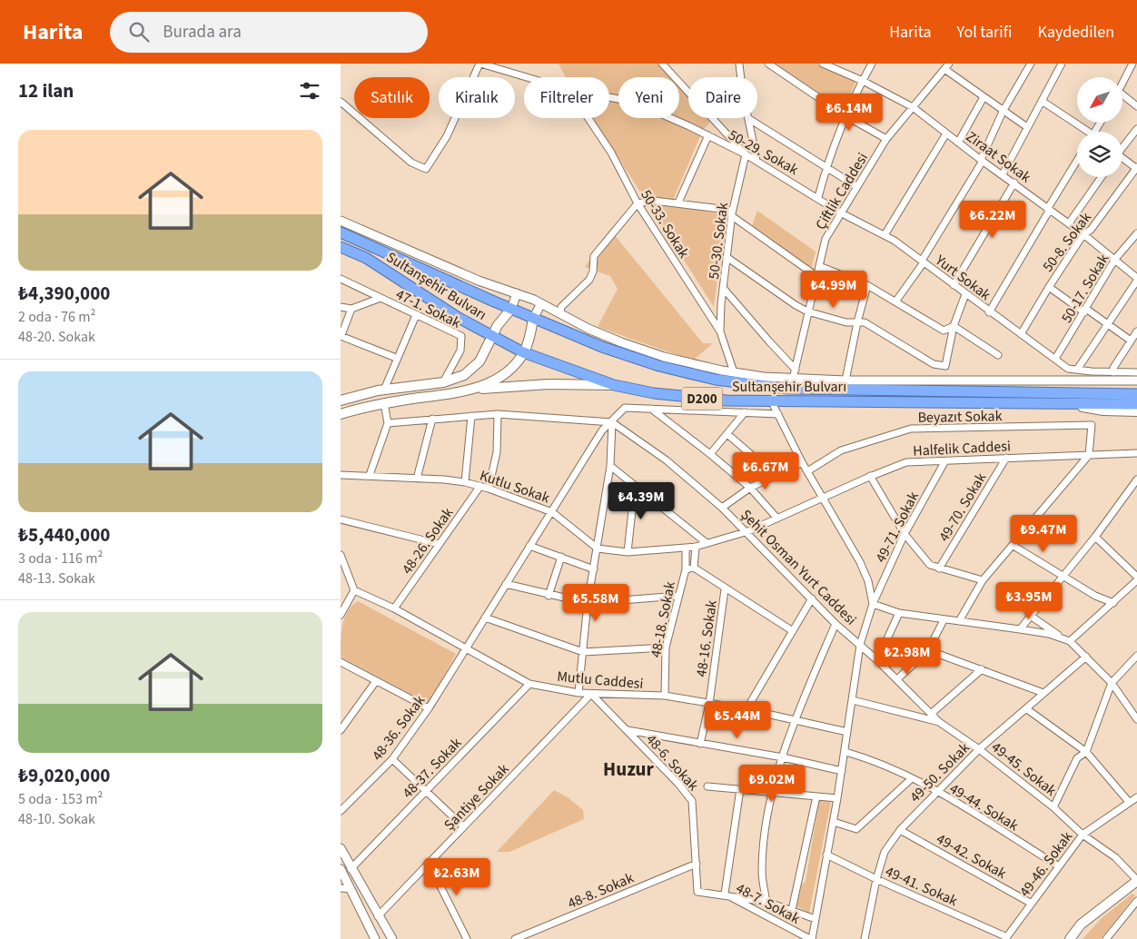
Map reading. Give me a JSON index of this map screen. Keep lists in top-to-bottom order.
{
  "streets": {
    "highway": ["Sultanşehir Bulvarı", "D200"],
    "street": [
      "50-29. Sokak",
      "Ziraat Sokak",
      "Çiftlik Caddesi",
      "50-33. Sokak",
      "50-30. Sokak",
      "50-8. Sokak",
      "Yurt Sokak",
      "50-17. Sokak",
      "47-1. Sokak",
      "Beyazıt Sokak",
      "Halfelik Caddesi",
      "Kutlu Sokak",
      "49-70. Sokak",
      "49-71. Sokak",
      "48-26. Sokak",
      "Şehit Osman Yurt Caddesi",
      "48-18. Sokak",
      "48-16. Sokak",
      "Mutlu Caddesi",
      "48-36. Sokak",
      "48-6. Sokak",
      "48-37. Sokak",
      "49-45. Sokak",
      "49-50. Sokak",
      "Şantiye Sokak",
      "49-44. Sokak",
      "49-42. Sokak",
      "49-46. Sokak",
      "49-41. Sokak",
      "48-8. Sokak",
      "48-7. Sokak"
    ]
  },
  "crossings": [
    ["50-29. Sokak", "Çiftlik Caddesi"],
    ["50-29. Sokak", "50-30. Sokak"],
    ["50-29. Sokak", "Yurt Sokak"],
    ["Ziraat Sokak", "Çiftlik Caddesi"],
    ["Ziraat Sokak", "50-8. Sokak"],
    ["Ziraat Sokak", "50-17. Sokak"],
    ["Çiftlik Caddesi", "Yurt Sokak"],
    ["Çiftlik Caddesi", "Sultanşehir Bulvarı"],
    ["50-33. Sokak", "50-30. Sokak"],
    ["50-33. Sokak", "Sultanşehir Bulvarı"],
    ["50-8. Sokak", "Yurt Sokak"],
    ["Yurt Sokak", "50-17. Sokak"],
    ["Beyazıt Sokak", "Halfelik Caddesi"],
    ["Halfelik Caddesi", "49-70. Sokak"],
    ["Halfelik Caddesi", "49-71. Sokak"],
    ["Halfelik Caddesi", "Şehit Osman Yurt Caddesi"],
    ["Kutlu Sokak", "48-26. Sokak"],
    ["Kutlu Sokak", "48-36. Sokak"],
    ["49-71. Sokak", "Şehit Osman Yurt Caddesi"],
    ["49-71. Sokak", "Mutlu Caddesi"],
    ["49-71. Sokak", "49-45. Sokak"],
    ["49-71. Sokak", "49-50. Sokak"],
    ["49-71. Sokak", "49-44. Sokak"],
    ["49-71. Sokak", "49-41. Sokak"],
    ["49-71. Sokak", "48-7. Sokak"],
    ["48-26. Sokak", "Mutlu Caddesi"],
    ["Şehit Osman Yurt Caddesi", "48-36. Sokak"],
    ["Şehit Osman Yurt Caddesi", "49-45. Sokak"],
    ["48-18. Sokak", "Mutlu Caddesi"],
    ["48-16. Sokak", "Mutlu Caddesi"],
    ["Mutlu Caddesi", "48-36. Sokak"],
    ["Mutlu Caddesi", "48-6. Sokak"],
    ["Mutlu Caddesi", "48-37. Sokak"],
    ["Mutlu Caddesi", "Şantiye Sokak"],
    ["48-6. Sokak", "Şantiye Sokak"],
    ["48-6. Sokak", "48-8. Sokak"],
    ["48-6. Sokak", "48-7. Sokak"],
    ["49-45. Sokak", "49-50. Sokak"],
    ["49-45. Sokak", "49-46. Sokak"],
    ["49-50. Sokak", "49-44. Sokak"],
    ["49-50. Sokak", "49-42. Sokak"],
    ["49-50. Sokak", "49-41. Sokak"],
    ["49-44. Sokak", "49-46. Sokak"],
    ["49-42. Sokak", "49-46. Sokak"],
    ["49-46. Sokak", "49-41. Sokak"]
  ],
  "districts": ["Huzur"],
  "north": "bottom left",
  "page": {
    "header": "Harita",
    "search": "Burada ara",
    "nav": ["Harita", "Yol tarifi", "Kaydedilen"],
    "heading": "12 ilan",
    "chip": [
      "Satılık",
      "Kiralık",
      "Filtreler",
      "Yeni",
      "Daire"
    ],
    "price": [
      "₺6.14M",
      "₺6.22M",
      "₺4.99M",
      "₺6.67M",
      "₺4.39M",
      "₺9.47M",
      "₺3.95M",
      "₺5.58M",
      "₺2.98M",
      "₺5.44M",
      "₺9.02M",
      "₺2.63M"
    ],
    "list": [
      {
        "name": "₺4,390,000",
        "note": "2 oda · 76 m² · 48-20. Sokak"
      },
      {
        "name": "₺5,440,000",
        "note": "3 oda · 116 m² · 48-13. Sokak"
      },
      {
        "name": "₺9,020,000",
        "note": "5 oda · 153 m² · 48-10. Sokak"
      }
    ]
  }
}
